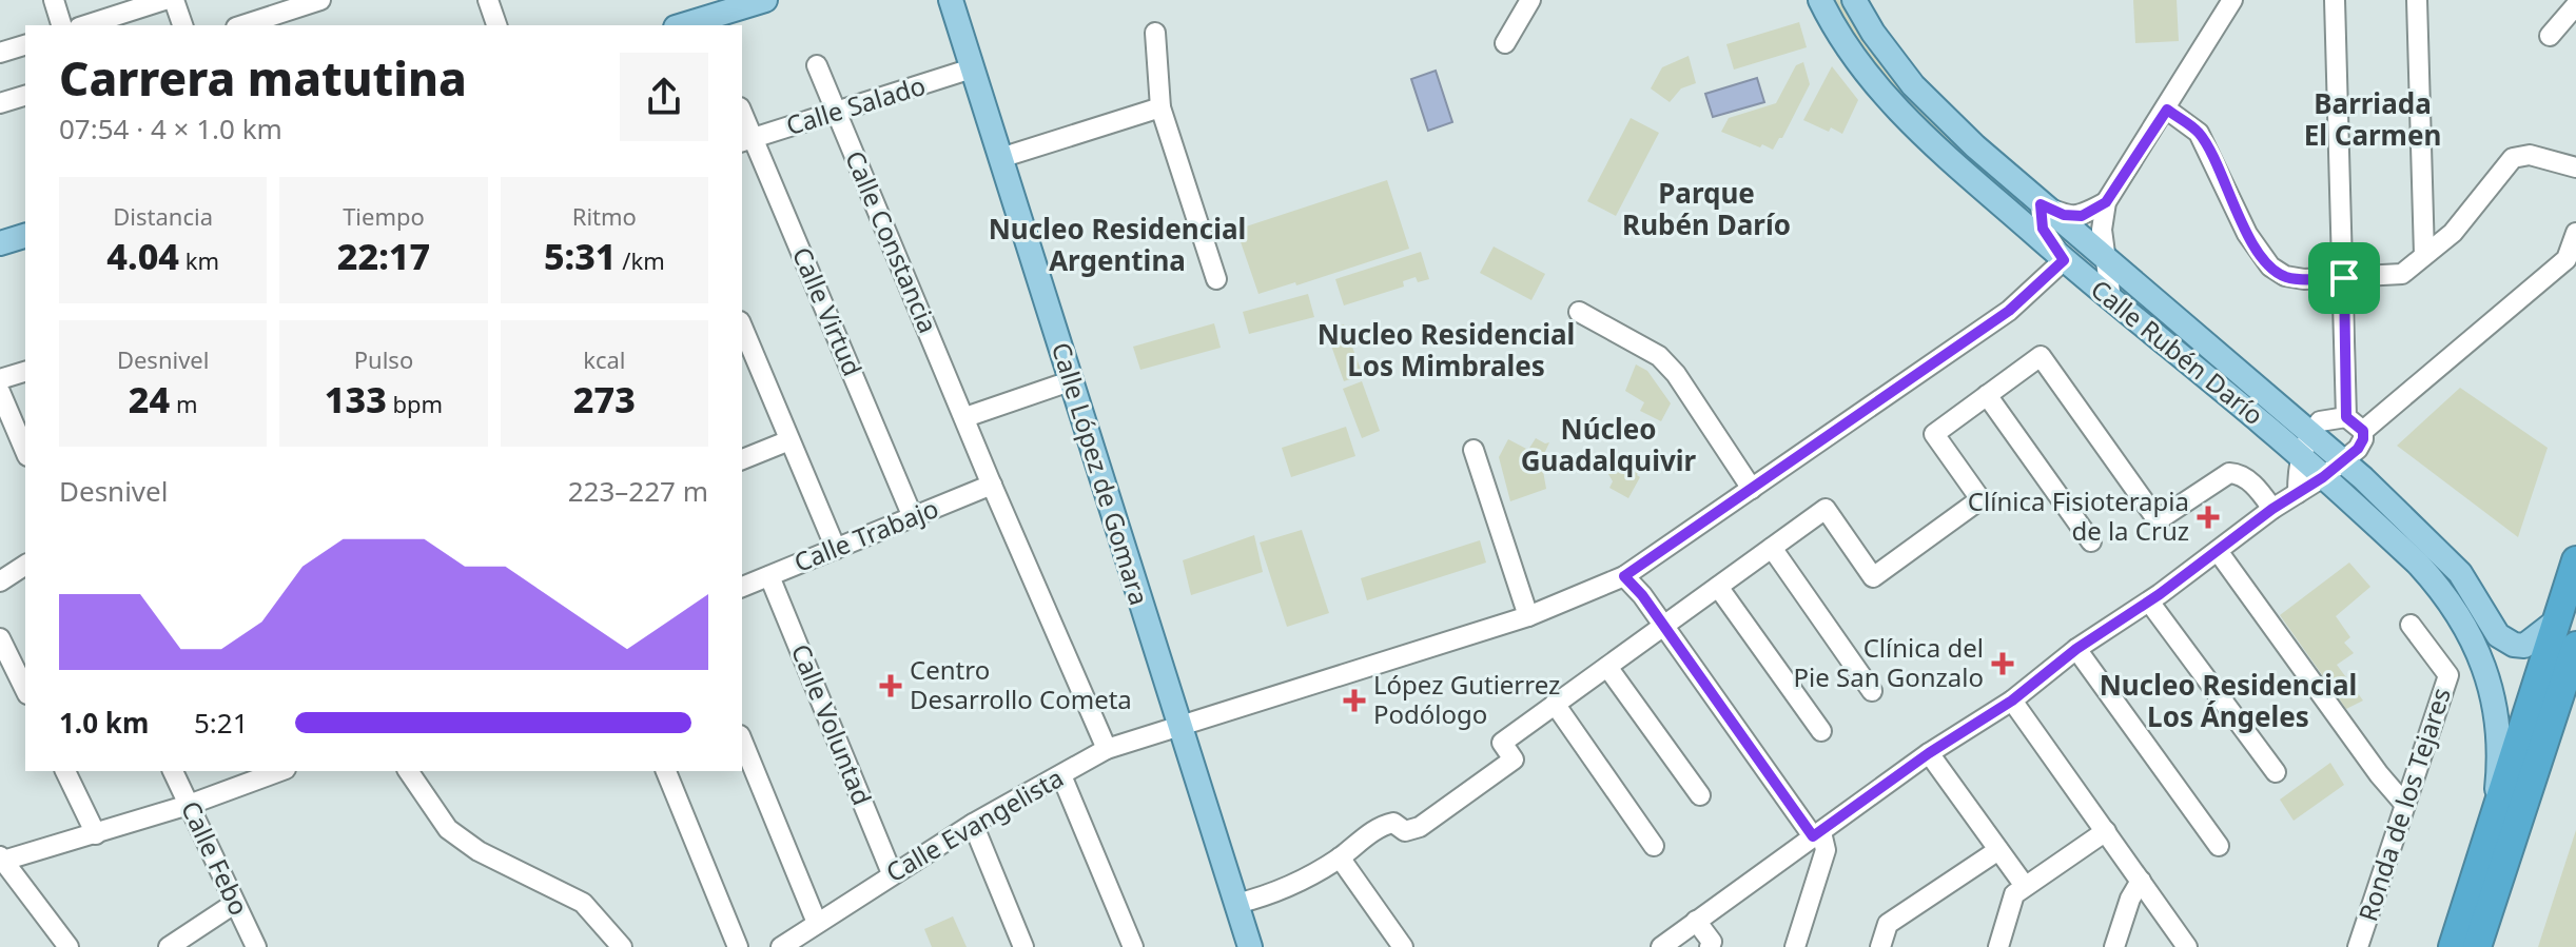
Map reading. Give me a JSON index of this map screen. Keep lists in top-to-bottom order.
{
  "streets": {
    "main road": ["Calle Rubén Darío", "Calle López de Gomara"],
    "street": [
      "Calle Salado",
      "Calle Constancia",
      "Calle Virtud",
      "Calle Trabajo",
      "Calle Voluntad",
      "Ronda de los Tejares",
      "Calle Evangelista",
      "Calle Febo"
    ]
  },
  "crossings": [
    ["Calle Salado", "Calle Constancia"],
    ["Calle Salado", "Calle Virtud"],
    ["Calle Salado", "Calle López de Gomara"],
    ["Calle Constancia", "Calle Trabajo"],
    ["Calle Constancia", "Calle Evangelista"],
    ["Calle Virtud", "Calle Trabajo"],
    ["Calle Rubén Darío", "Calle Evangelista"],
    ["Calle López de Gomara", "Calle Evangelista"],
    ["Calle Trabajo", "Calle Voluntad"],
    ["Calle Voluntad", "Calle Evangelista"]
  ],
  "districts": [
    "Barriada El Carmen",
    "Parque Rubén Darío",
    "Nucleo Residencial Argentina",
    "Nucleo Residencial Los Mimbrales",
    "Núcleo Guadalquivir",
    "Nucleo Residencial Los Ángeles"
  ],
  "places": {
    "health": [
      "Clínica Fisioterapia de la Cruz",
      "Clínica del Pie San Gonzalo",
      "Centro Desarrollo Cometa",
      "López Gutierrez Podólogo"
    ]
  },
  "page": {
    "heading": ["Carrera matutina", "07:54 · 4 × 1.0 km"],
    "stats": [
      ["Distancia", "4.04 km"],
      ["Tiempo", "22:17"],
      ["Ritmo", "5:31 /km"],
      ["Desnivel", "24 m"],
      ["Pulso", "133 bpm"],
      ["kcal", "273"]
    ],
    "chart": ["Desnivel", "223–227 m"],
    "list": [
      {
        "name": "1.0 km",
        "note": "5:21"
      }
    ]
  }
}
